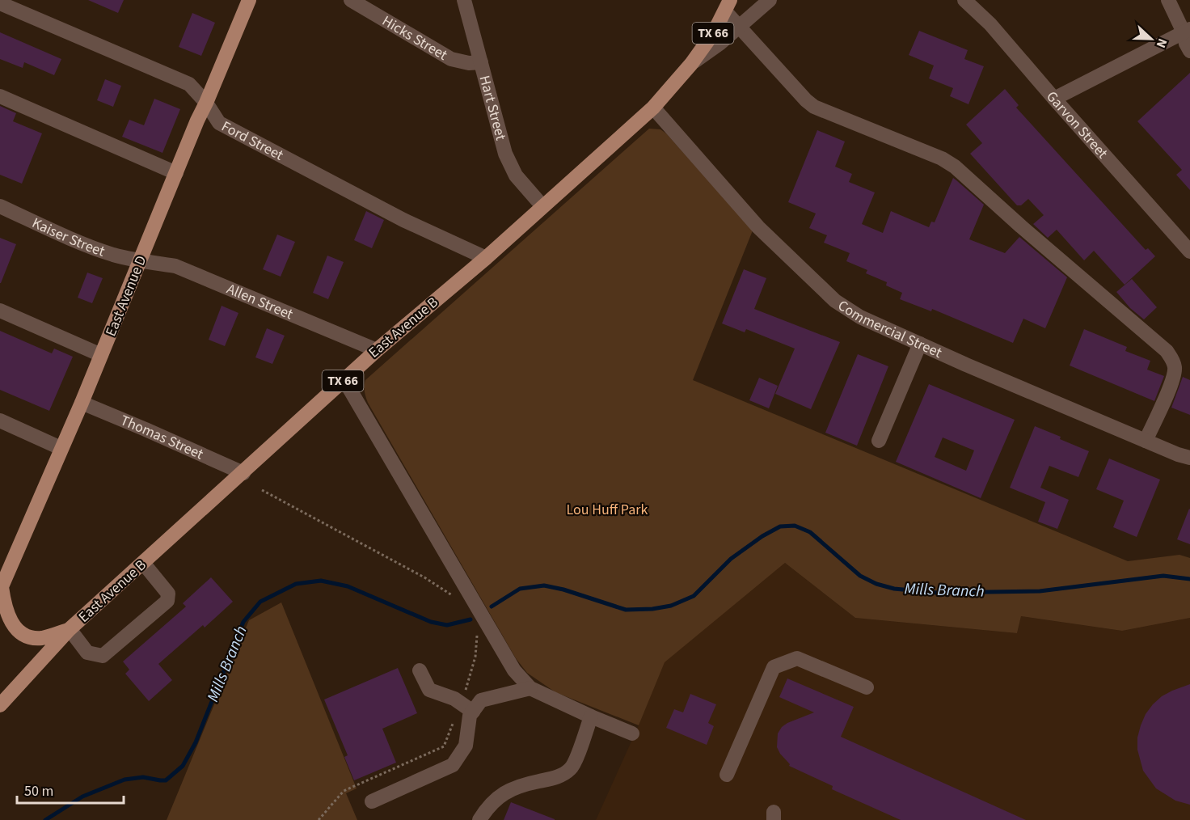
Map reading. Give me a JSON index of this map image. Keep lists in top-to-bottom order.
{
  "streets": {
    "main road": ["TX 66", "East Avenue D", "East Avenue B"],
    "street": [
      "Hicks Street",
      "Hart Street",
      "Garvon Street",
      "Ford Street",
      "Kaiser Street",
      "Allen Street",
      "Commercial Street",
      "Thomas Street"
    ]
  },
  "crossings": [
    ["Hicks Street", "Hart Street"],
    ["Hart Street", "East Avenue B"],
    ["Ford Street", "East Avenue D"],
    ["Ford Street", "East Avenue B"],
    ["Kaiser Street", "East Avenue D"],
    ["Kaiser Street", "Allen Street"],
    ["East Avenue D", "Allen Street"],
    ["East Avenue D", "Thomas Street"],
    ["Allen Street", "East Avenue B"],
    ["East Avenue B", "Commercial Street"],
    ["East Avenue B", "Thomas Street"]
  ],
  "water": ["Mills Branch"],
  "parks": ["Lou Huff Park"],
  "scale_bar": "50 m",
  "north": "right"
}
